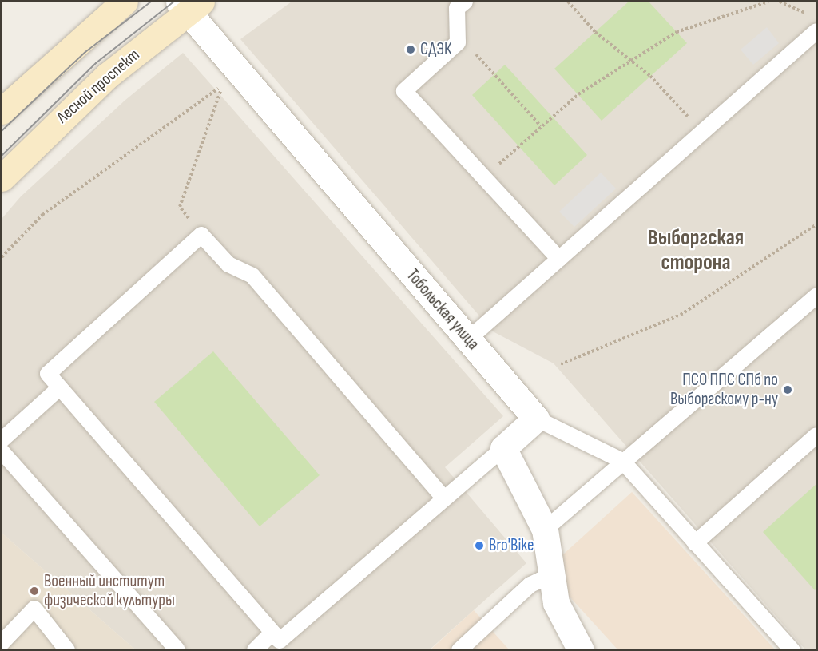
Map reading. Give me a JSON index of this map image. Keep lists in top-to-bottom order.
{
  "streets": {
    "main road": ["Лесной проспект"],
    "street": ["Тобольская улица"]
  },
  "crossings": [
    ["Лесной проспект", "Тобольская улица"]
  ],
  "districts": ["Выборгская сторона"],
  "places": [
    "СДЭК",
    "ПСО ППС СПб по Выборгскому р-ну",
    "Bro'Bike",
    "Военный институт физической культуры"
  ]
}
